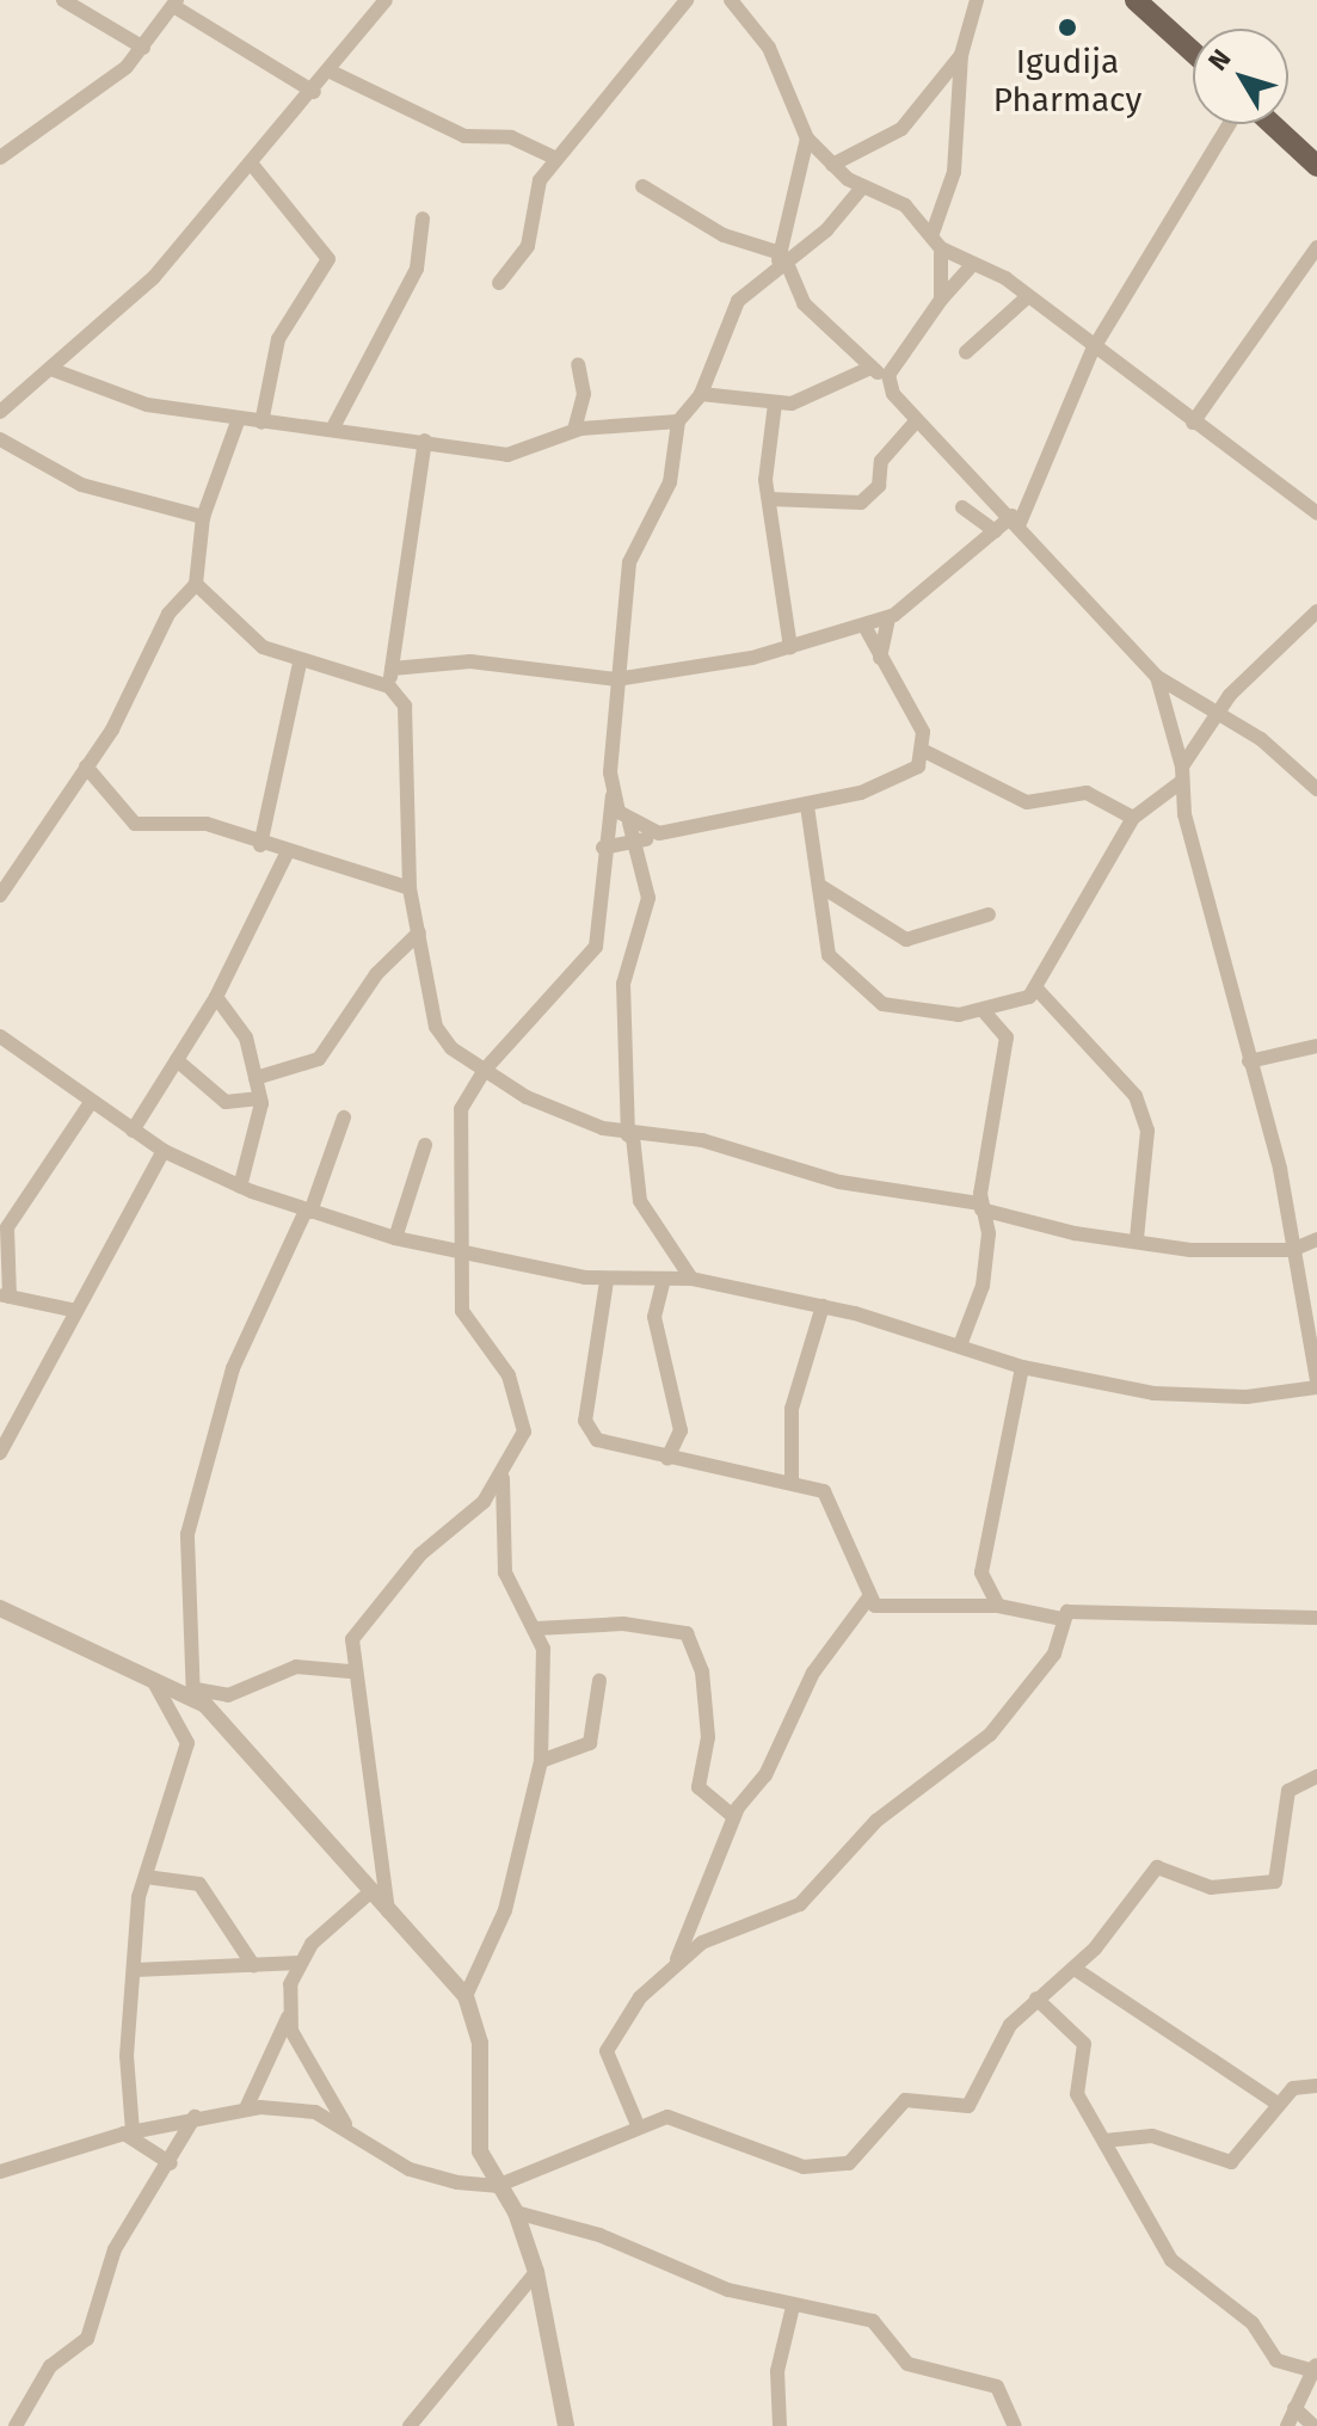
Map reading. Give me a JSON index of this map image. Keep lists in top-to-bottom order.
{
  "places": ["Igudija Pharmacy"],
  "north": "top left"
}
